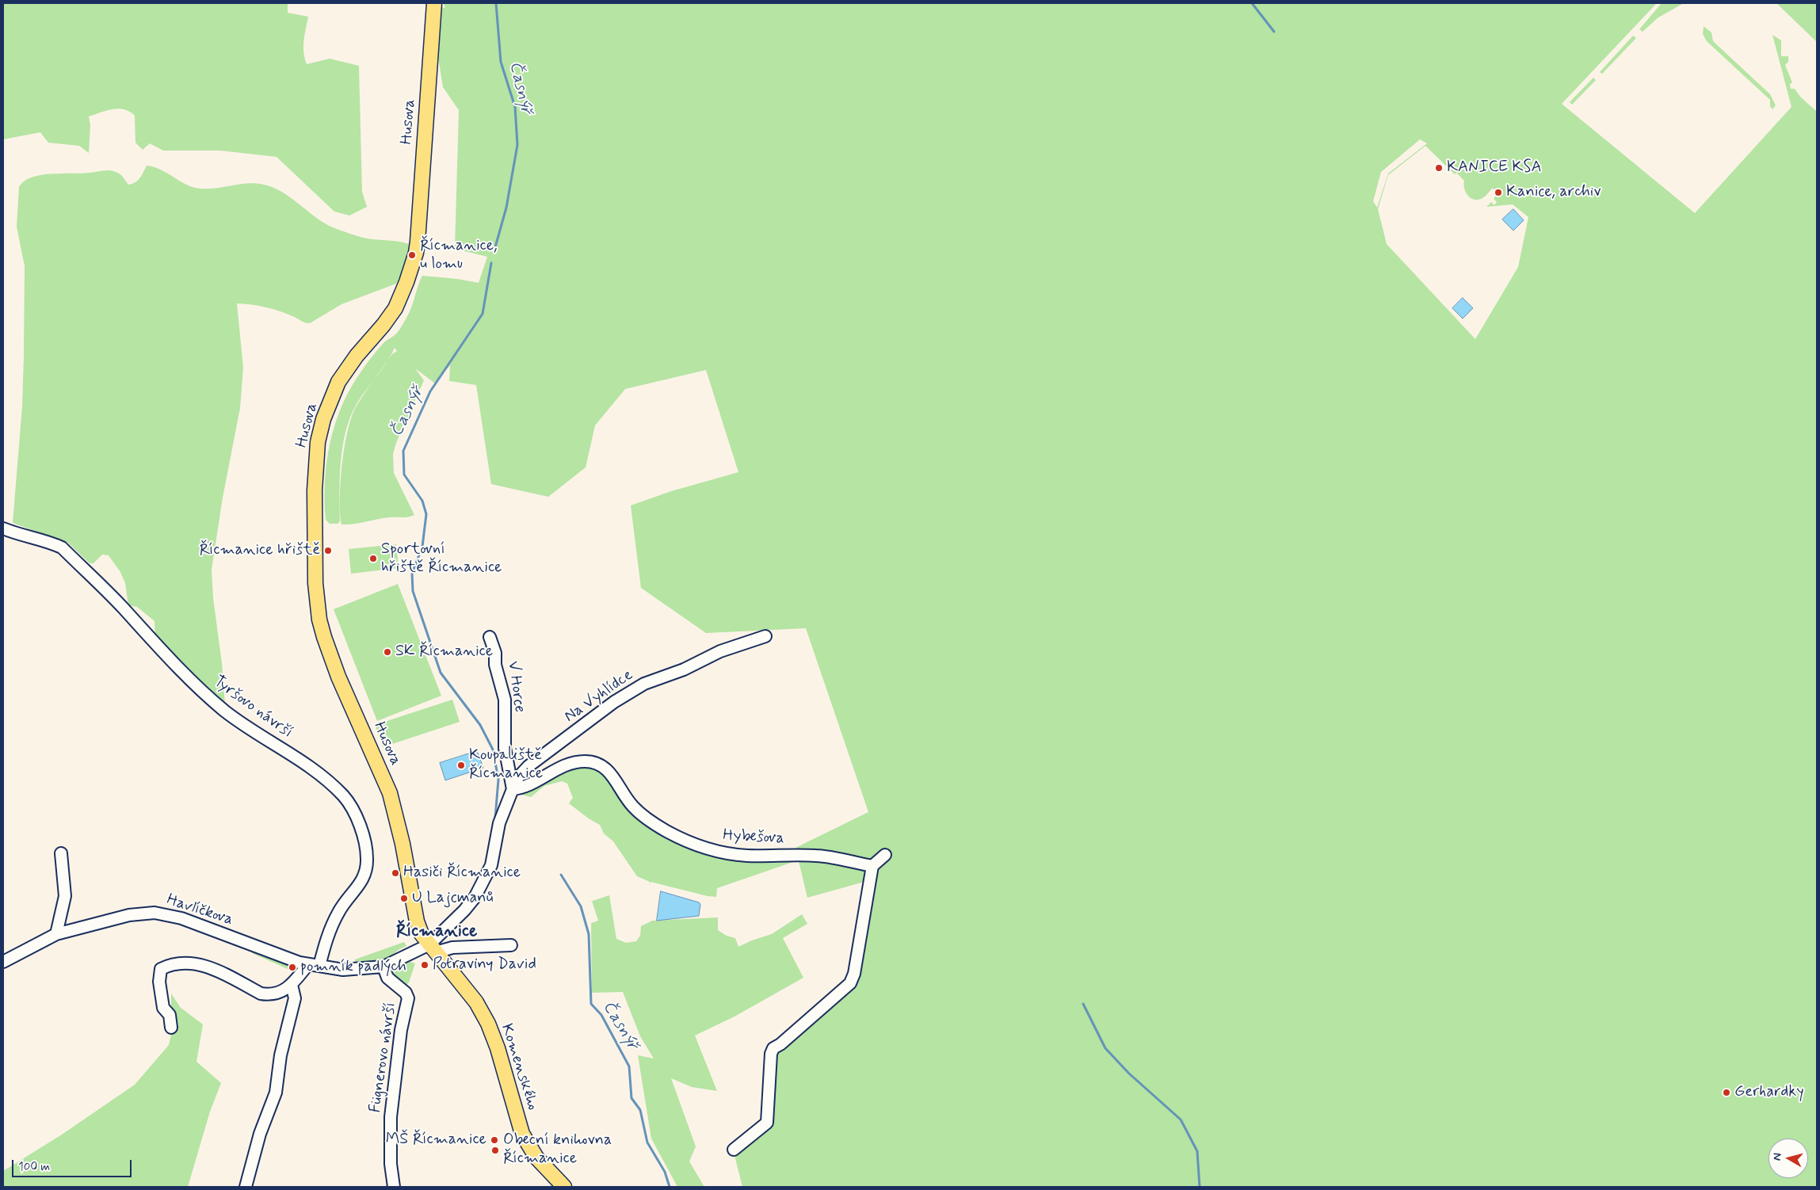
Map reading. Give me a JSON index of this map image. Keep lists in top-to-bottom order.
{
  "streets": {
    "main road": ["Husova", "Komenského"],
    "street": [
      "V Horce",
      "Na Vyhlídce",
      "Tyršovo návrší",
      "Hybešova",
      "Havlíčkova",
      "Fügnerovo návrší"
    ]
  },
  "crossings": [
    ["Husova", "Na Vyhlídce"],
    ["Husova", "Komenského"],
    ["V Horce", "Na Vyhlídce"],
    ["V Horce", "Hybešova"],
    ["Na Vyhlídce", "Hybešova"],
    ["Na Vyhlídce", "Komenského"],
    ["Tyršovo návrší", "Havlíčkova"],
    ["Havlíčkova", "Fügnerovo návrší"]
  ],
  "districts": ["Řícmanice"],
  "water": ["Časnýř"],
  "places": [
    "KANICE KSA",
    "Kanice, archiv",
    "Řícmanice, u lomu",
    "Řícmanice hřiště",
    "Sportovní hřiště Řícmanice",
    "SK Řícmanice",
    "Koupaliště Řícmanice",
    "Hasiči Řícmanice",
    "U Lajcmanů",
    "Potraviny David",
    "pomník padlých",
    "Gerhardky",
    "MŠ Řícmanice",
    "Obecní knihovna Řícmanice"
  ],
  "scale_bar": "100 m",
  "north": "left"
}
